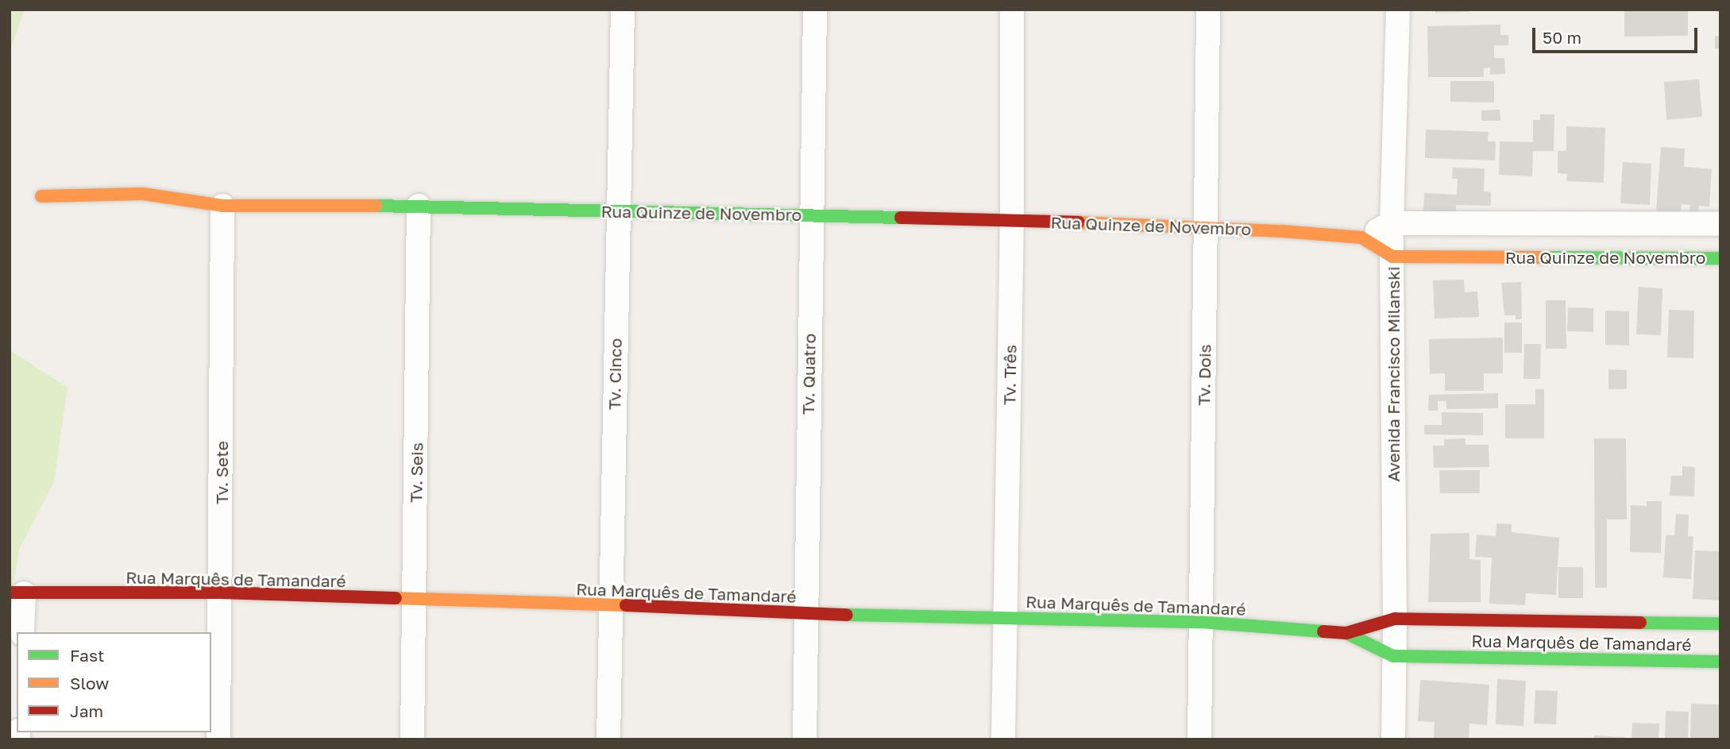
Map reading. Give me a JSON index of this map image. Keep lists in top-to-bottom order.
{
  "streets": {
    "street": [
      "Rua Quinze de Novembro",
      "Tv. Cinco",
      "Tv. Quatro",
      "Avenida Francisco Milanski",
      "Tv. Três",
      "Tv. Dois",
      "Tv. Sete",
      "Tv. Seis",
      "Rua Marquês de Tamandaré"
    ]
  },
  "crossings": [
    ["Rua Quinze de Novembro", "Tv. Cinco"],
    ["Rua Quinze de Novembro", "Tv. Quatro"],
    ["Rua Quinze de Novembro", "Avenida Francisco Milanski"],
    ["Rua Quinze de Novembro", "Tv. Três"],
    ["Rua Quinze de Novembro", "Tv. Dois"],
    ["Rua Quinze de Novembro", "Tv. Sete"],
    ["Rua Quinze de Novembro", "Tv. Seis"],
    ["Tv. Cinco", "Rua Marquês de Tamandaré"],
    ["Tv. Quatro", "Rua Marquês de Tamandaré"],
    ["Avenida Francisco Milanski", "Rua Marquês de Tamandaré"],
    ["Tv. Três", "Rua Marquês de Tamandaré"],
    ["Tv. Dois", "Rua Marquês de Tamandaré"],
    ["Tv. Sete", "Rua Marquês de Tamandaré"],
    ["Tv. Seis", "Rua Marquês de Tamandaré"]
  ],
  "legend": ["Fast", "Slow", "Jam"],
  "scale_bar": "50 m"
}
